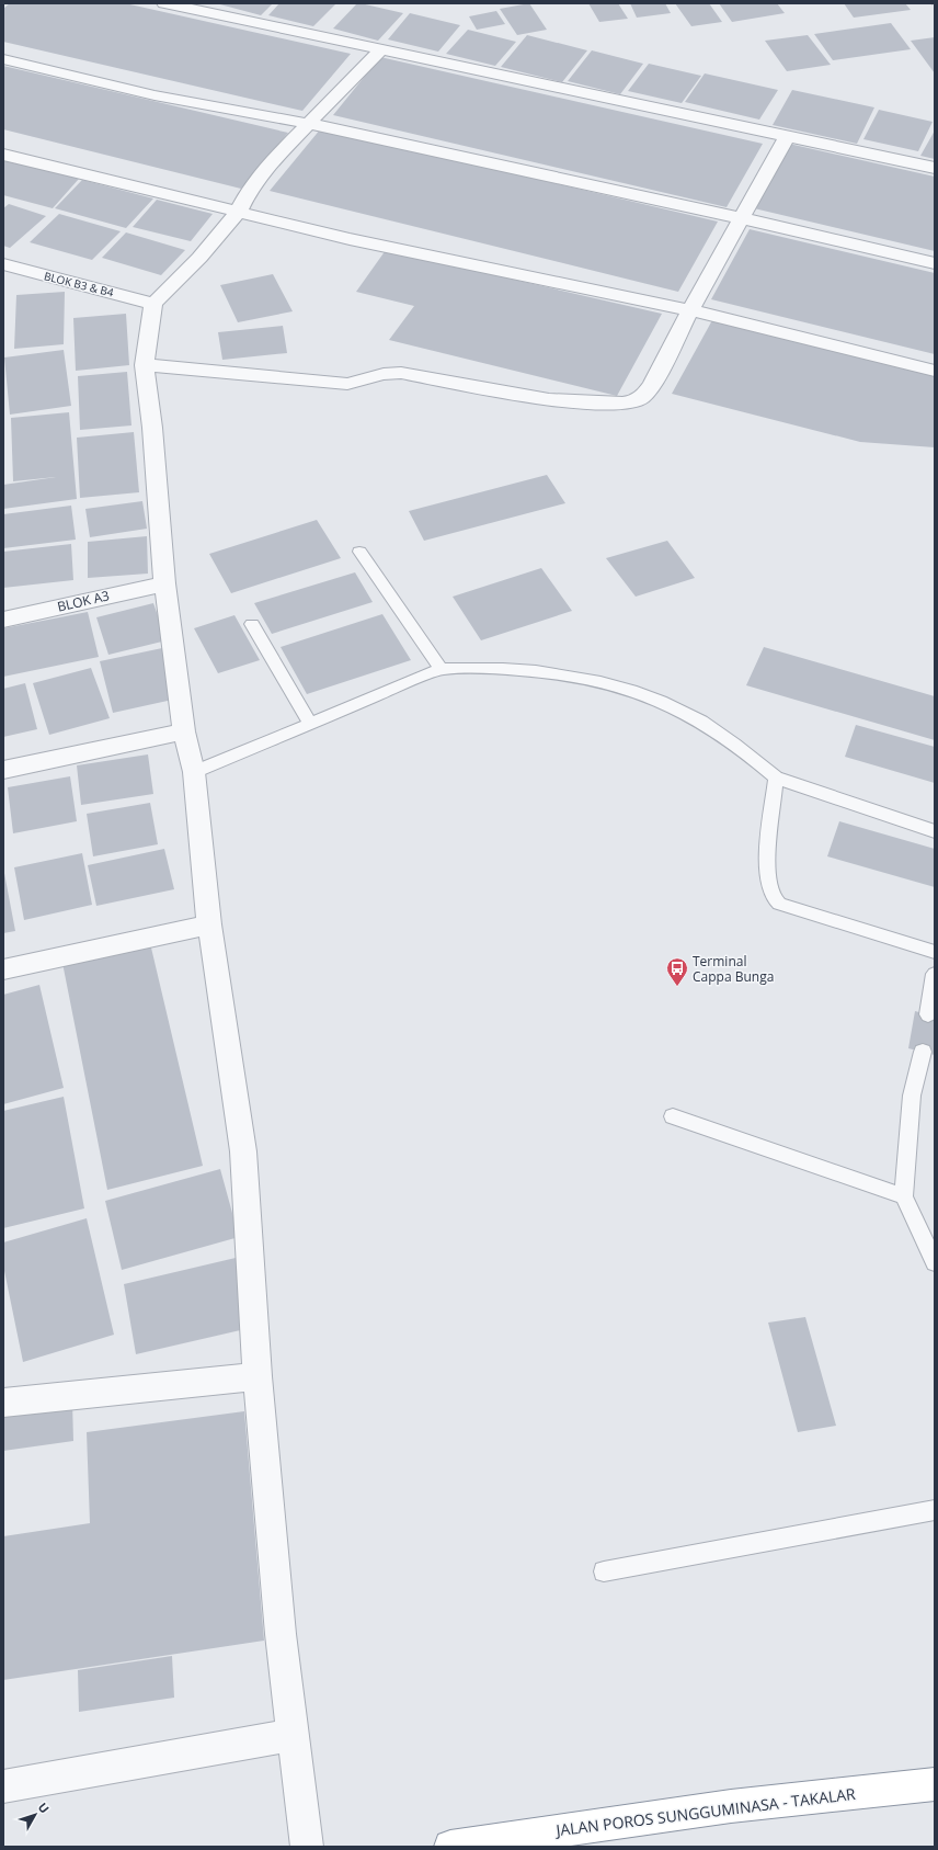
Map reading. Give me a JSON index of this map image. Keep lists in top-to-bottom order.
{
  "streets": {
    "highway": ["JALAN POROS SUNGGUMINASA - TAKALAR"],
    "street": ["BLOK B3 & B4", "BLOK A3"]
  },
  "places": {
    "bus stop": ["Terminal Cappa Bunga"]
  },
  "north": "top right"
}
